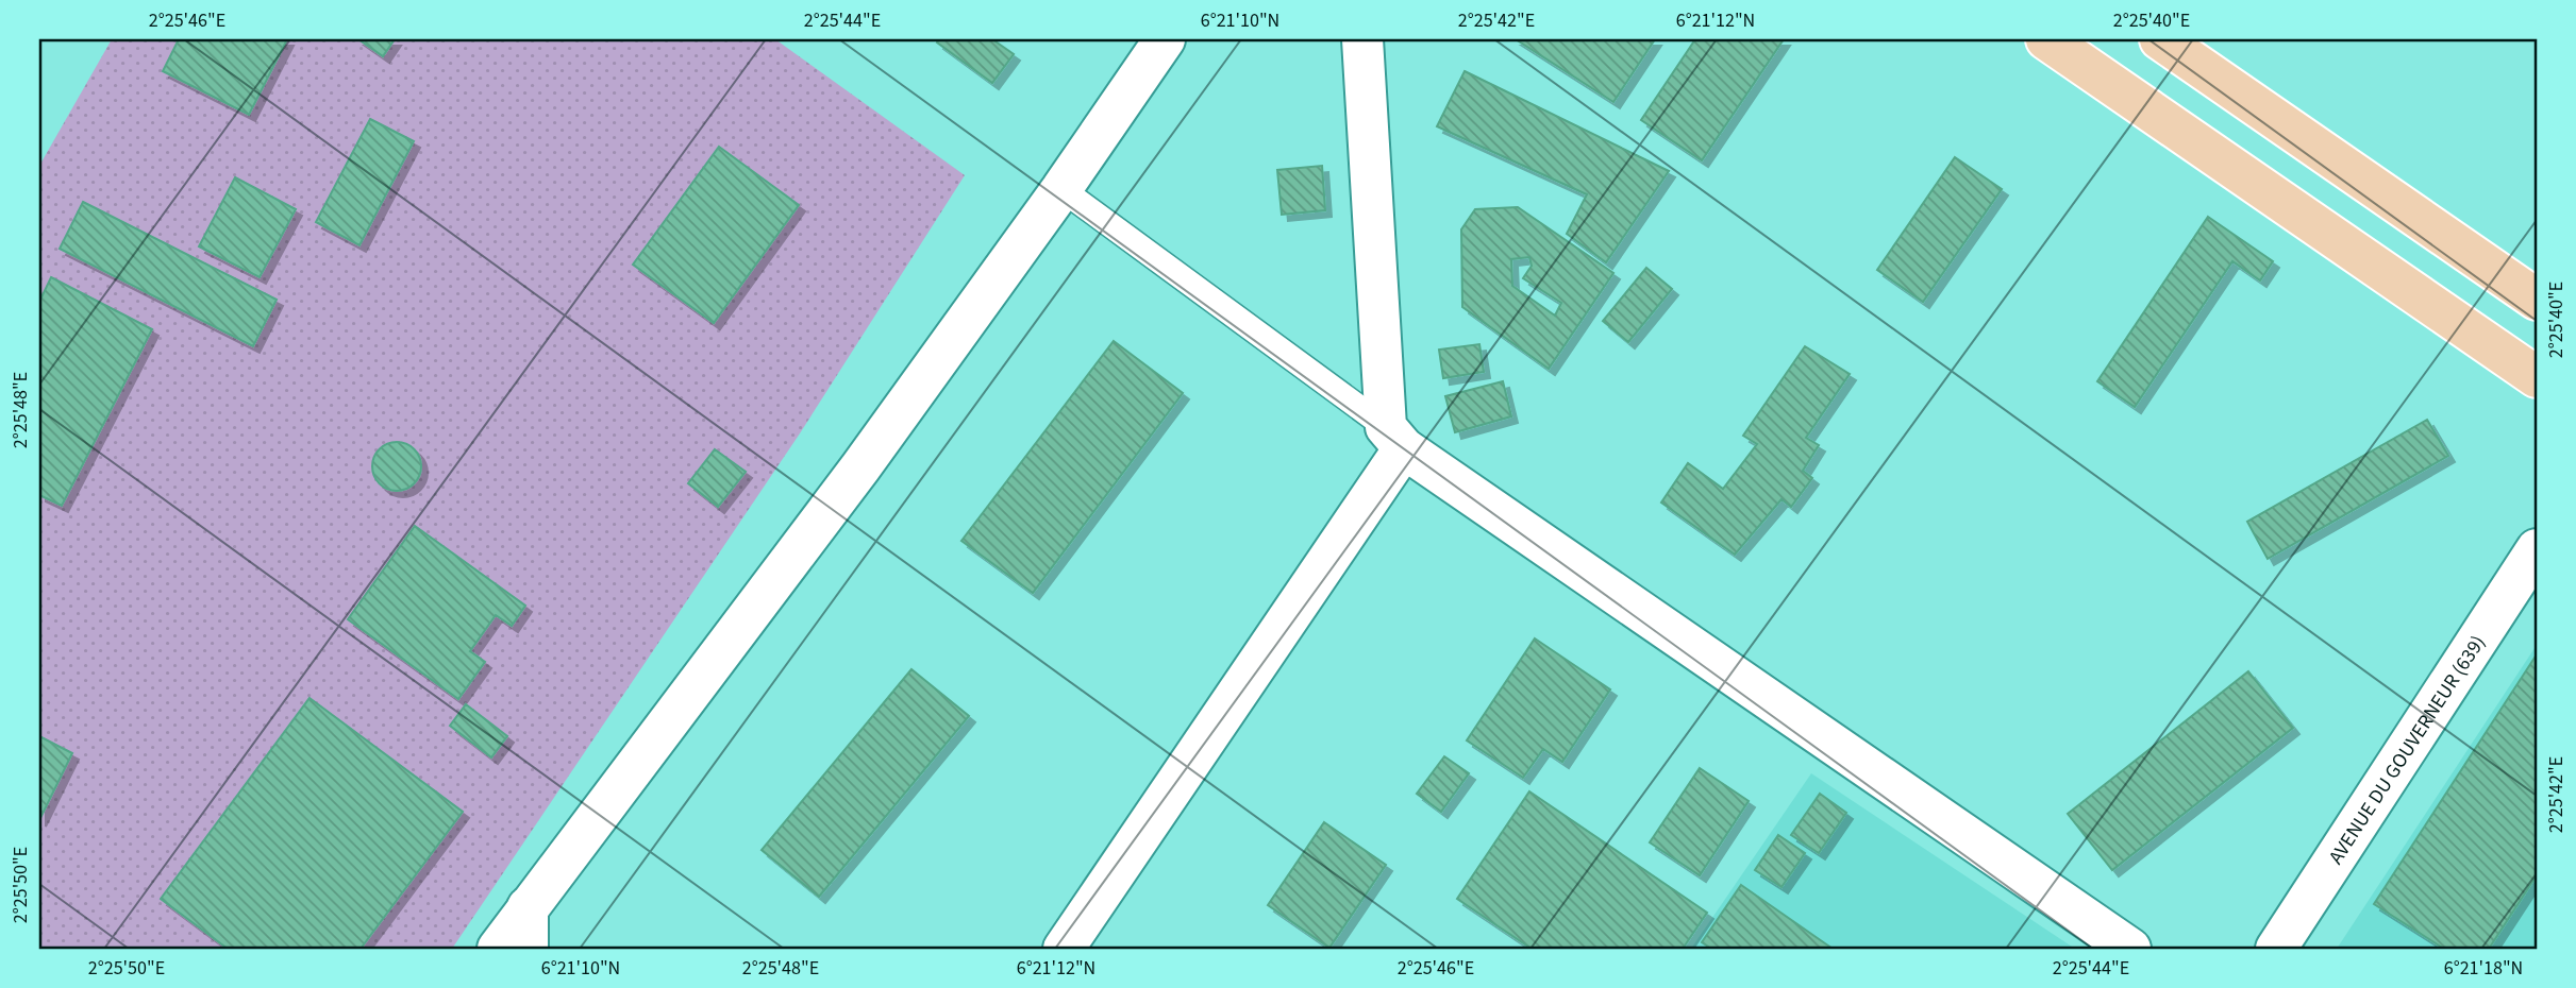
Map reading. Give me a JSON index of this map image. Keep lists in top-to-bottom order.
{
  "streets": {
    "street": ["AVENUE DU GOUVERNEUR (639)"]
  },
  "coordinates": [
    "2°25'46\"E",
    "2°25'44\"E",
    "6°21'10\"N",
    "2°25'42\"E",
    "6°21'12\"N",
    "2°25'40\"E",
    "2°25'48\"E",
    "2°25'50\"E",
    "6°21'18\"N"
  ]
}
